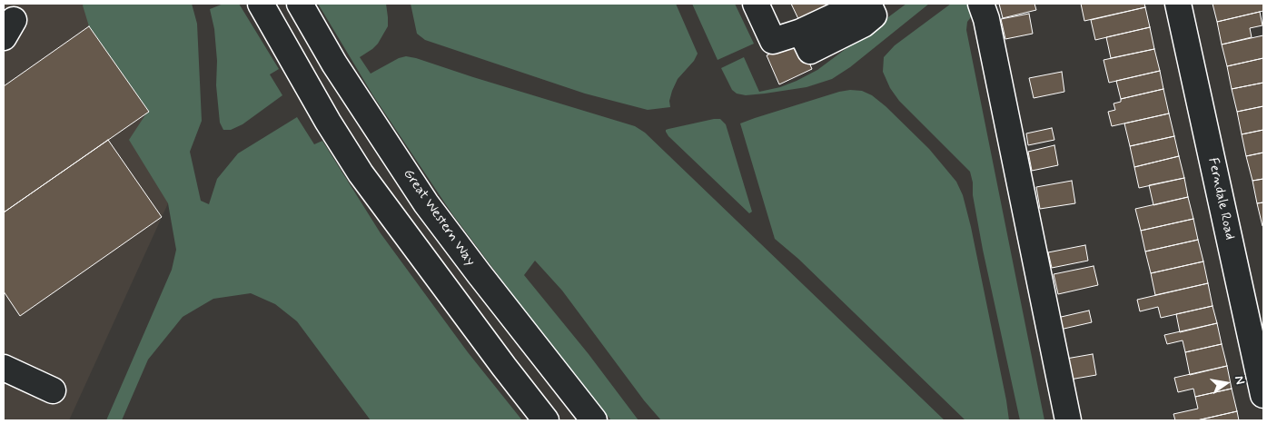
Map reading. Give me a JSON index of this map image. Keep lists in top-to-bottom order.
{
  "streets": {
    "main road": ["Ferndale Road", "Great Western Way"]
  },
  "north": "right"
}
